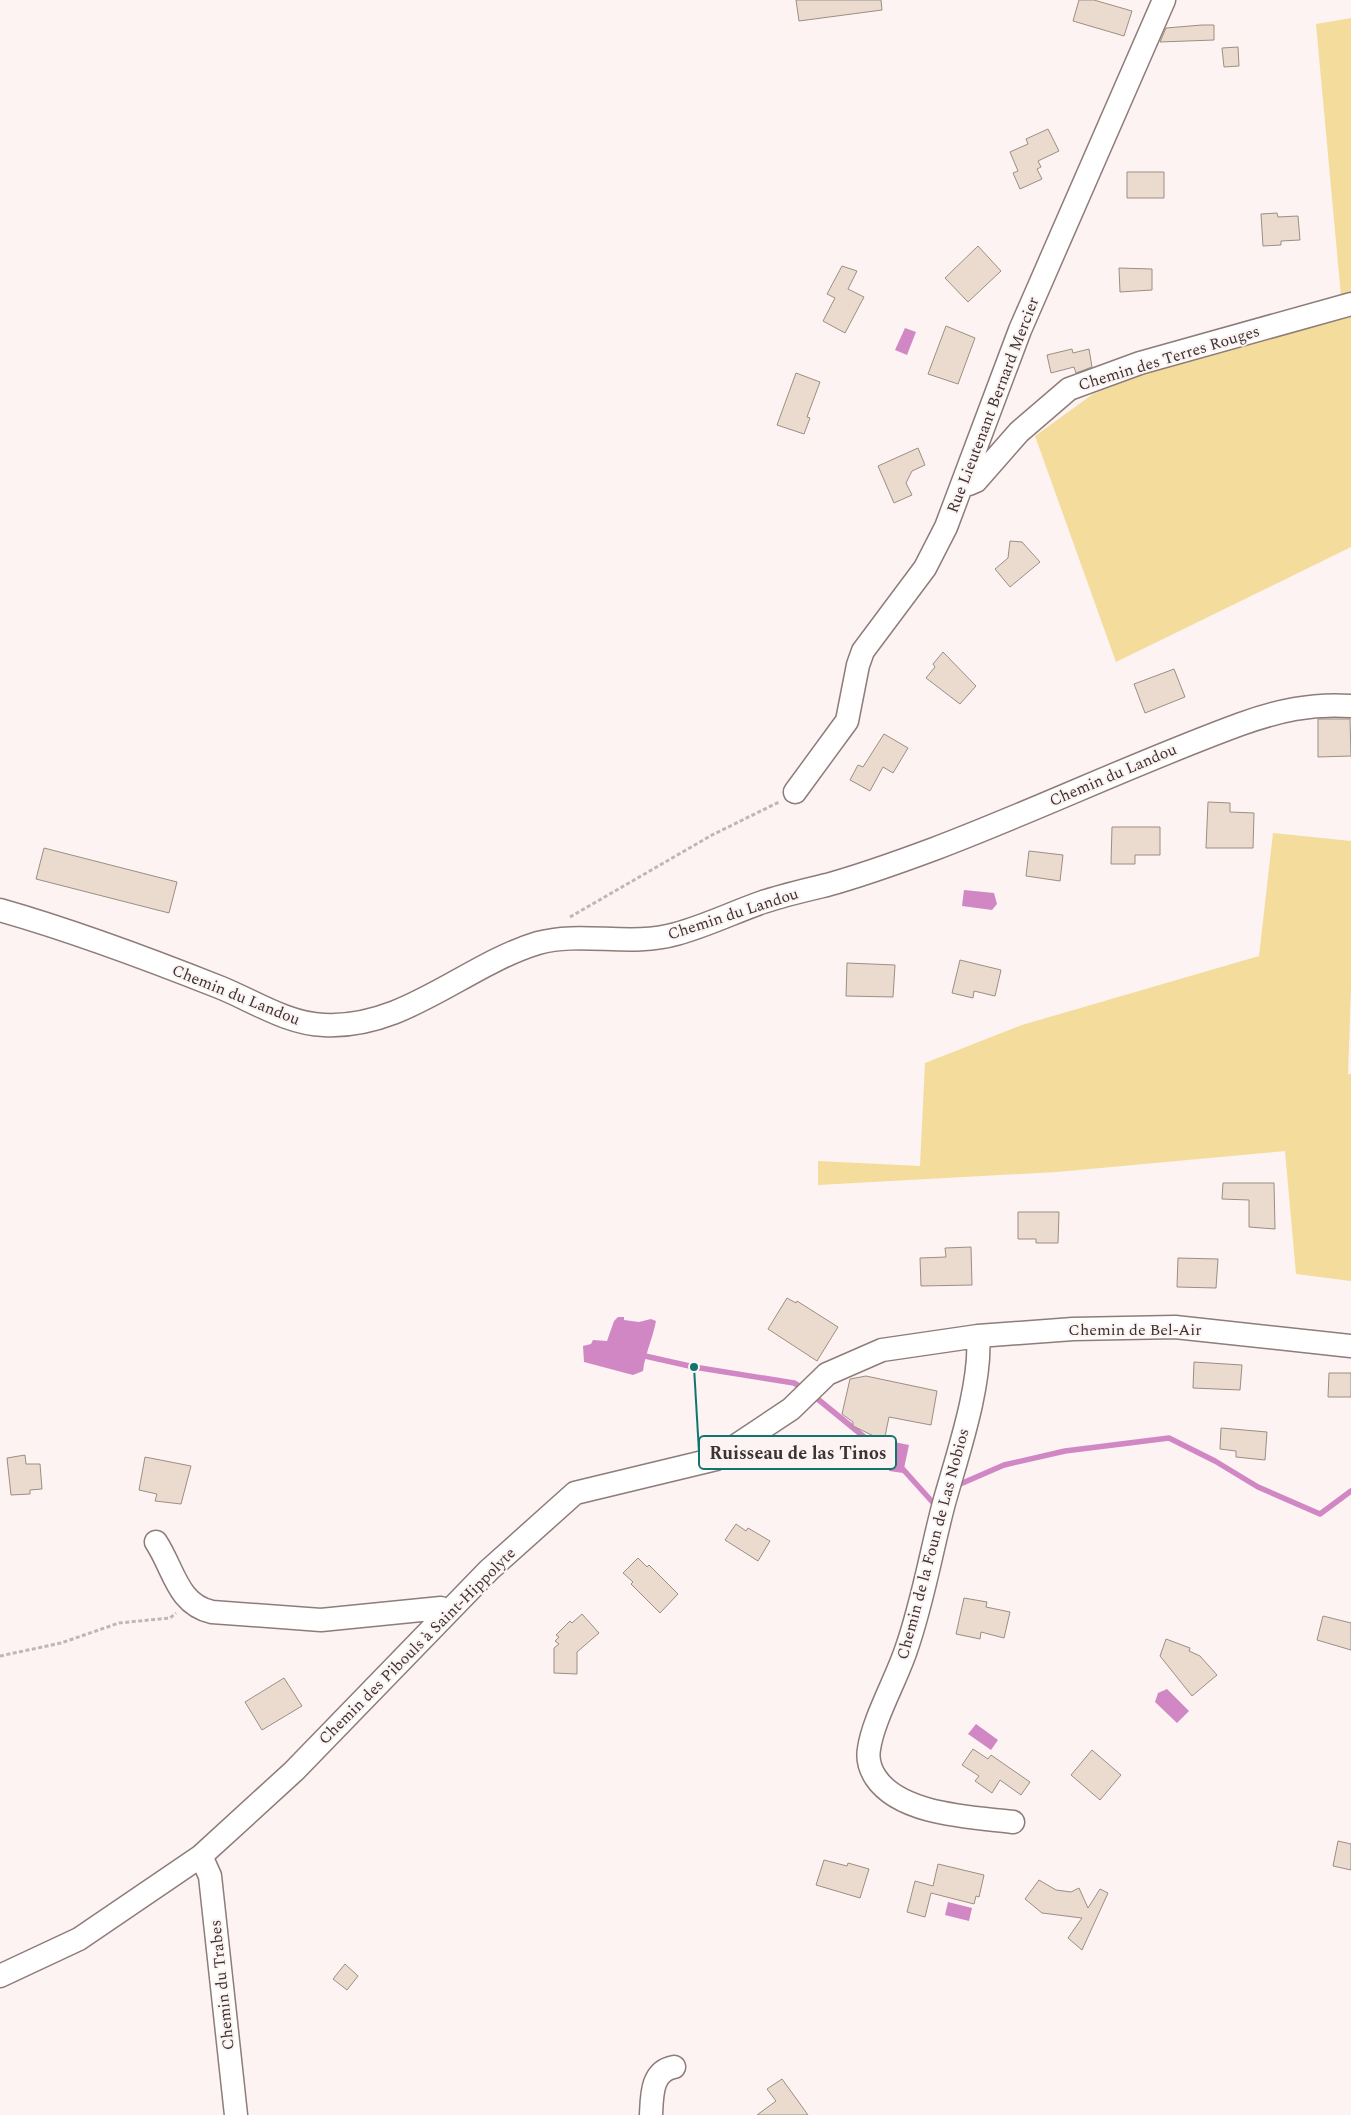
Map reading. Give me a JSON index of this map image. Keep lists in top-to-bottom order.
{
  "streets": {
    "street": [
      "Chemin des Terres Rouges",
      "Rue Lieutenant Bernard Mercier",
      "Chemin du Landou",
      "Chemin de Bel-Air",
      "Chemin de la Foun de Las Nobios",
      "Chemin des Pibouls à Saint-Hippolyte",
      "Chemin du Trabes"
    ]
  },
  "crossings": [
    ["Chemin des Terres Rouges", "Rue Lieutenant Bernard Mercier"],
    ["Chemin de Bel-Air", "Chemin de la Foun de Las Nobios"],
    ["Chemin de Bel-Air", "Chemin des Pibouls à Saint-Hippolyte"],
    ["Chemin des Pibouls à Saint-Hippolyte", "Chemin du Trabes"]
  ],
  "places": ["Ruisseau de las Tinos"]
}
